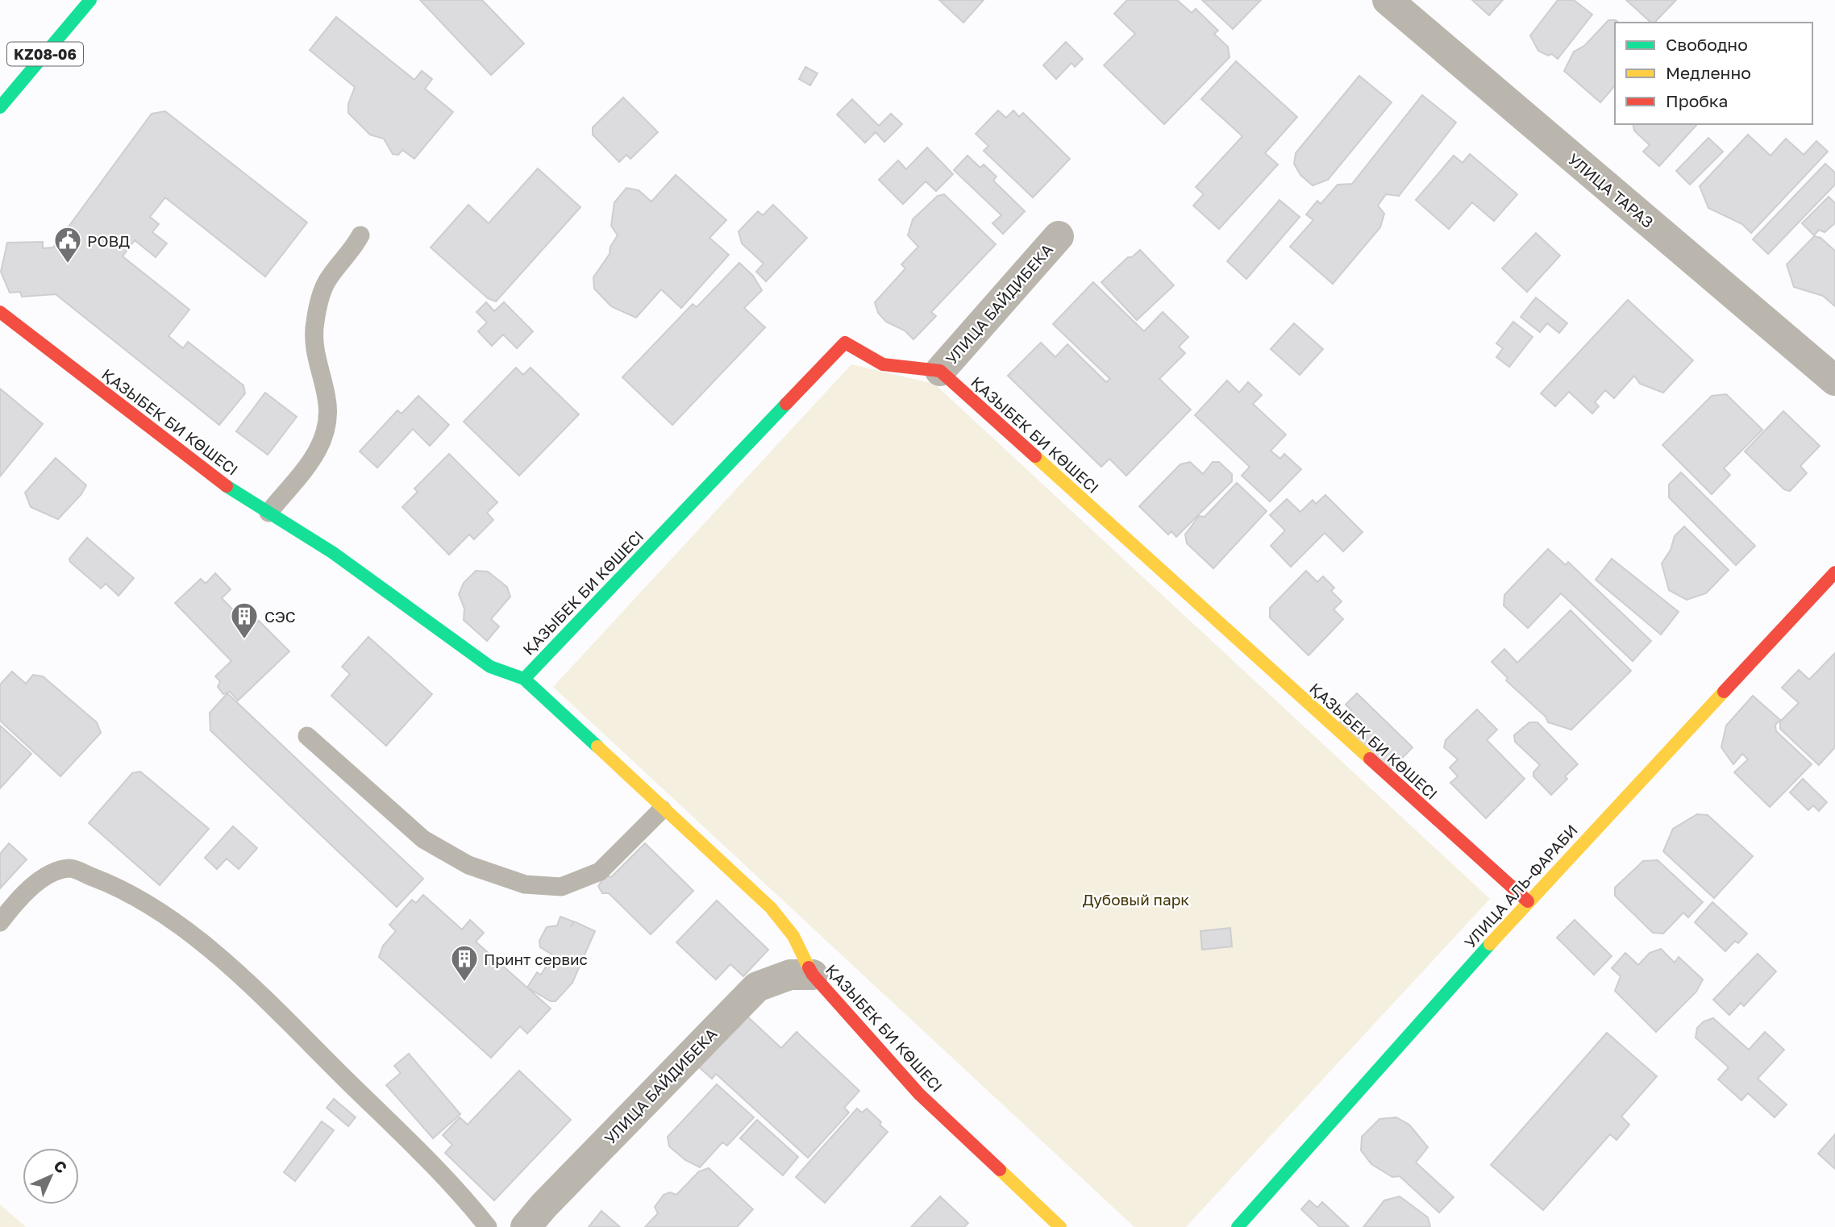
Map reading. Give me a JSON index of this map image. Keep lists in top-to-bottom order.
{
  "streets": {
    "main road": ["KZ08-06", "ҚАЗЫБЕК БИ КӨШЕСІ", "УЛИЦА АЛЬ-ФАРАБИ"],
    "street": ["УЛИЦА ТАРАЗ", "УЛИЦА БАЙДИБЕКА"]
  },
  "crossings": [
    ["УЛИЦА БАЙДИБЕКА", "ҚАЗЫБЕК БИ КӨШЕСІ"],
    ["ҚАЗЫБЕК БИ КӨШЕСІ", "УЛИЦА АЛЬ-ФАРАБИ"]
  ],
  "parks": ["Дубовый парк"],
  "places": {
    "public building": ["РОВД"],
    "building": ["СЭС", "Принт сервис"]
  },
  "legend": ["Свободно", "Медленно", "Пробка"],
  "north": "top right"
}
